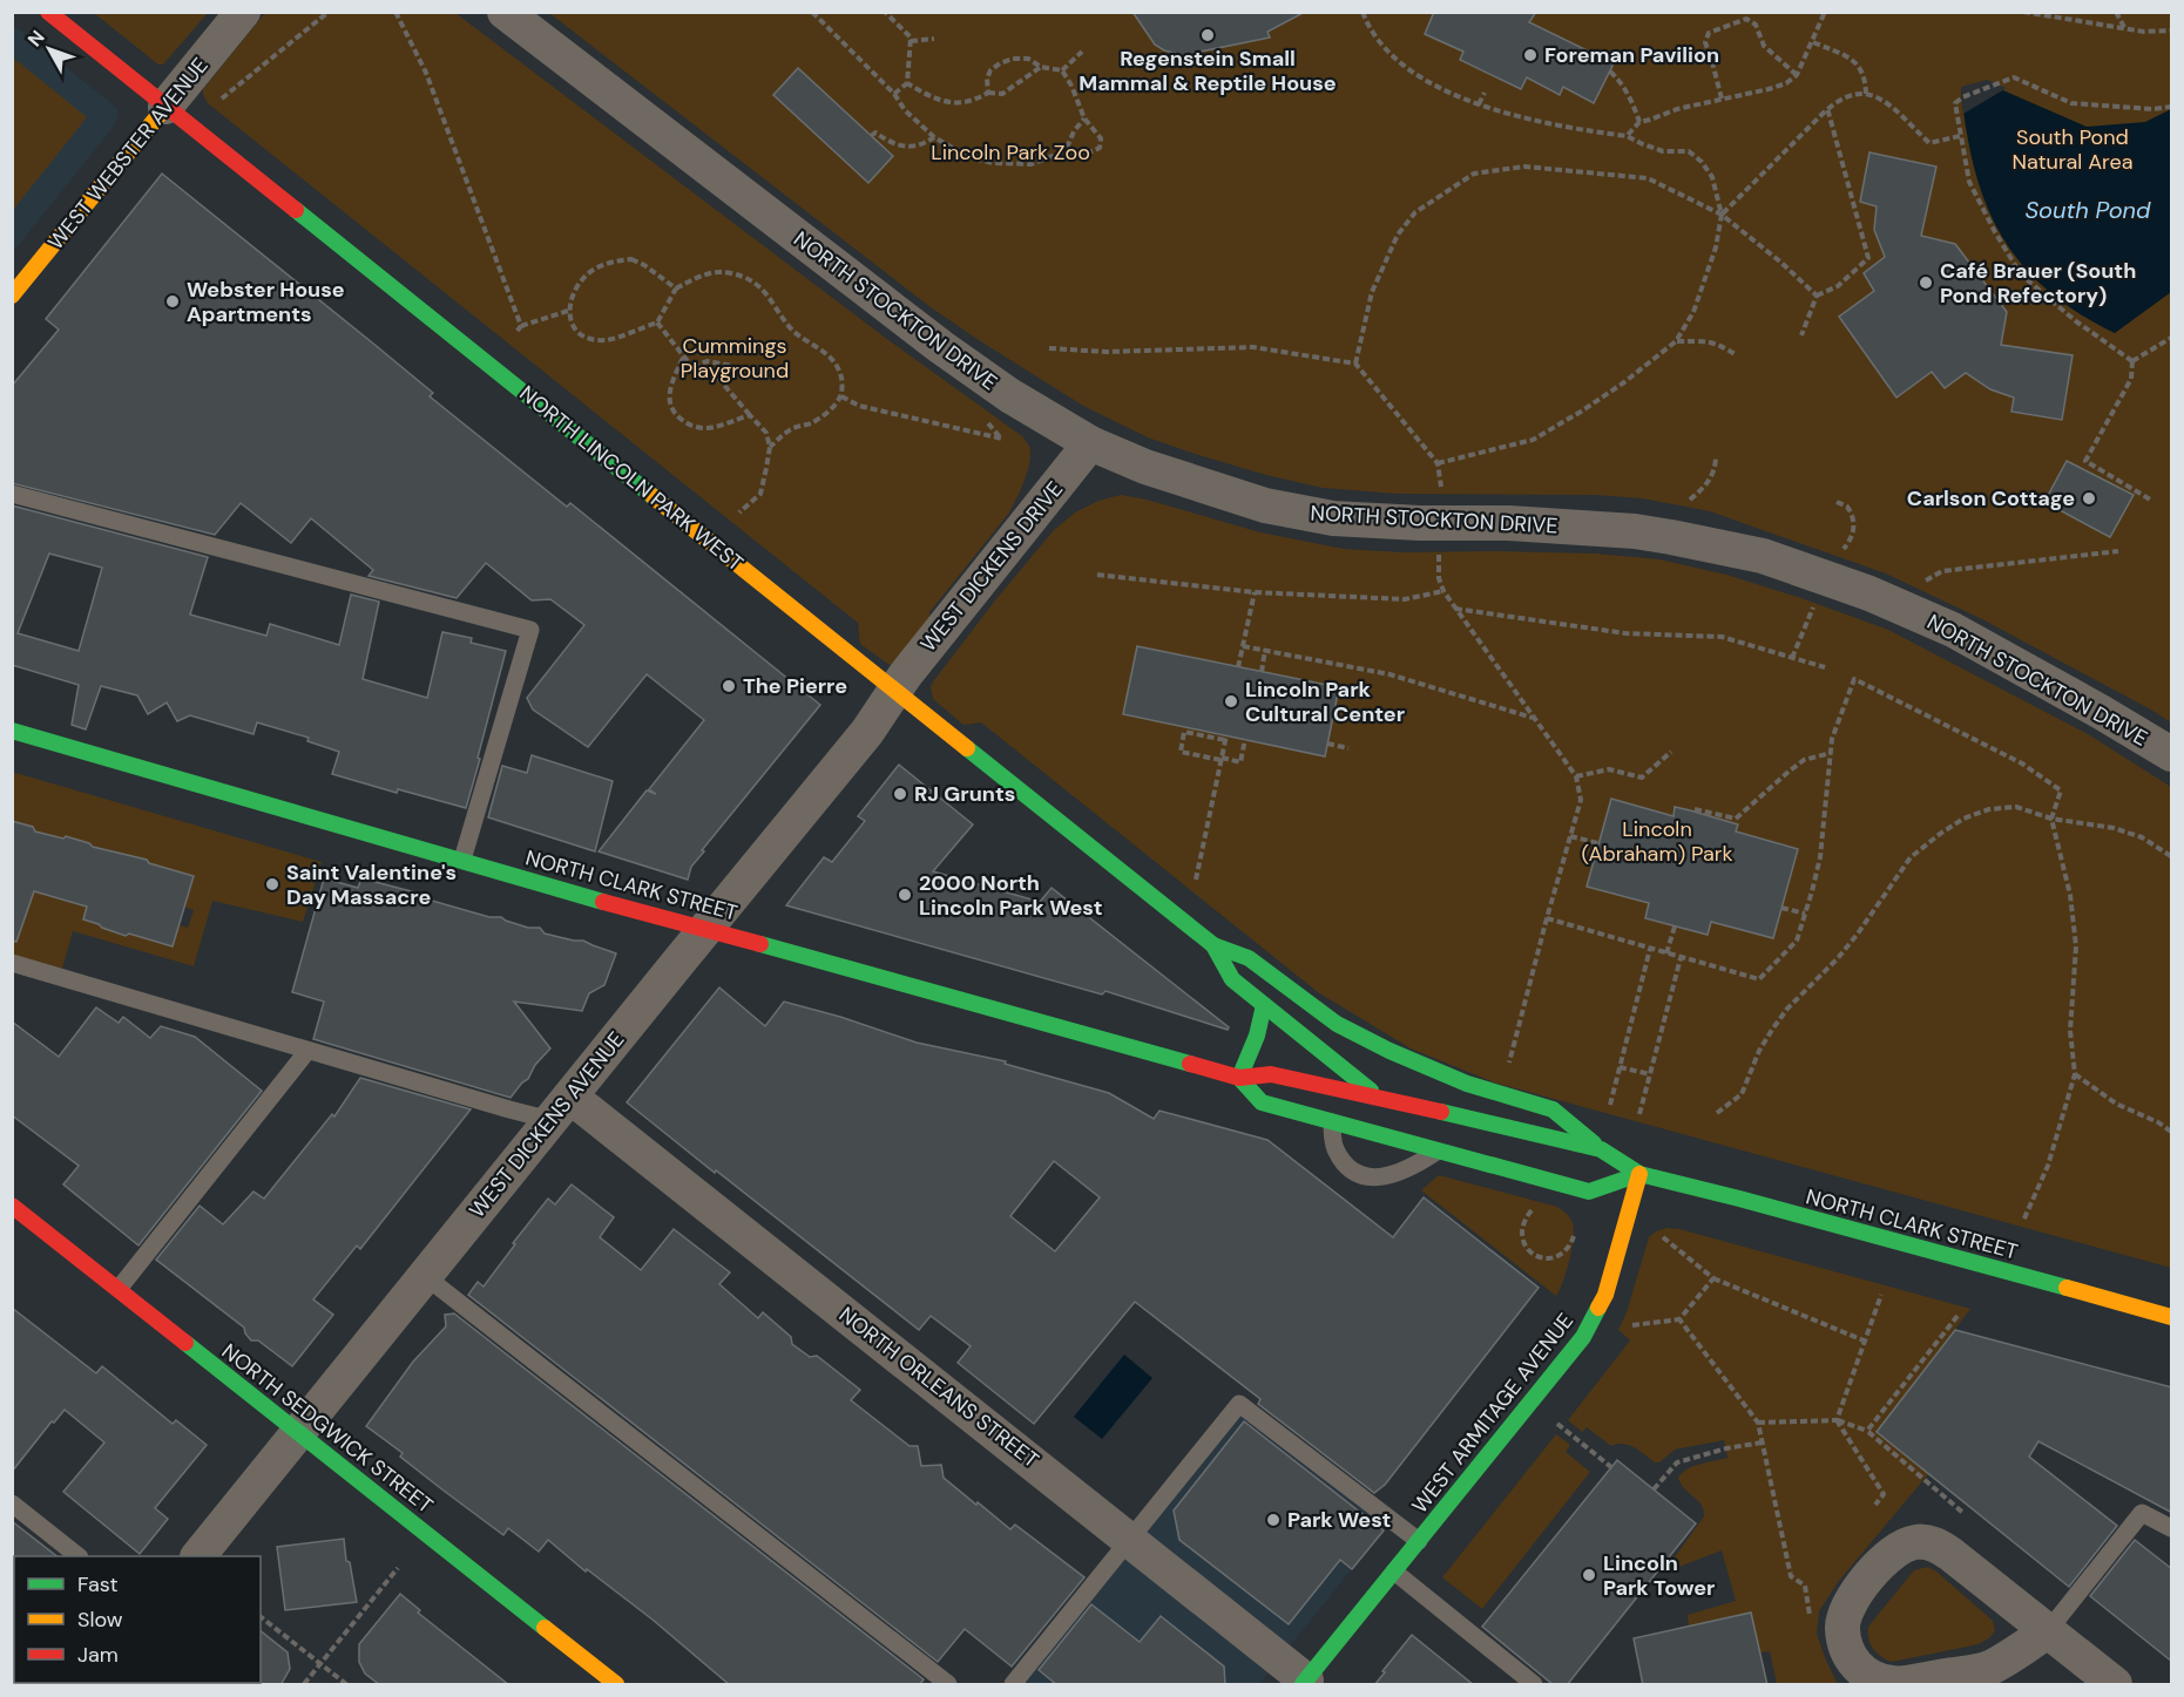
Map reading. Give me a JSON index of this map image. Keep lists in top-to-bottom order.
{
  "streets": {
    "street": [
      "WEST WEBSTER AVENUE",
      "NORTH STOCKTON DRIVE",
      "NORTH LINCOLN PARK WEST",
      "WEST DICKENS DRIVE",
      "NORTH CLARK STREET",
      "WEST DICKENS AVENUE",
      "NORTH ORLEANS STREET",
      "WEST ARMITAGE AVENUE",
      "NORTH SEDGWICK STREET"
    ]
  },
  "crossings": [
    ["WEST WEBSTER AVENUE", "NORTH LINCOLN PARK WEST"],
    ["NORTH STOCKTON DRIVE", "WEST DICKENS DRIVE"],
    ["NORTH LINCOLN PARK WEST", "WEST DICKENS DRIVE"],
    ["NORTH LINCOLN PARK WEST", "NORTH CLARK STREET"],
    ["NORTH LINCOLN PARK WEST", "WEST DICKENS AVENUE"],
    ["WEST DICKENS DRIVE", "WEST DICKENS AVENUE"],
    ["NORTH CLARK STREET", "WEST DICKENS AVENUE"],
    ["NORTH CLARK STREET", "WEST ARMITAGE AVENUE"],
    ["WEST DICKENS AVENUE", "NORTH ORLEANS STREET"],
    ["WEST DICKENS AVENUE", "NORTH SEDGWICK STREET"],
    ["NORTH ORLEANS STREET", "WEST ARMITAGE AVENUE"]
  ],
  "water": ["South Pond"],
  "parks": [
    "South Pond Natural Area",
    "Lincoln Park Zoo",
    "Cummings Playground",
    "Lincoln (Abraham) Park"
  ],
  "places": [
    "Regenstein Small Mammal & Reptile House",
    "Foreman Pavilion",
    "Café Brauer (South Pond Refectory)",
    "Webster House Apartments",
    "Carlson Cottage",
    "The Pierre",
    "Lincoln Park Cultural Center",
    "RJ Grunts",
    "Saint Valentine's Day Massacre",
    "2000 North Lincoln Park West",
    "Park West",
    "Lincoln Park Tower"
  ],
  "legend": ["Fast", "Slow", "Jam"],
  "north": "top left"
}
